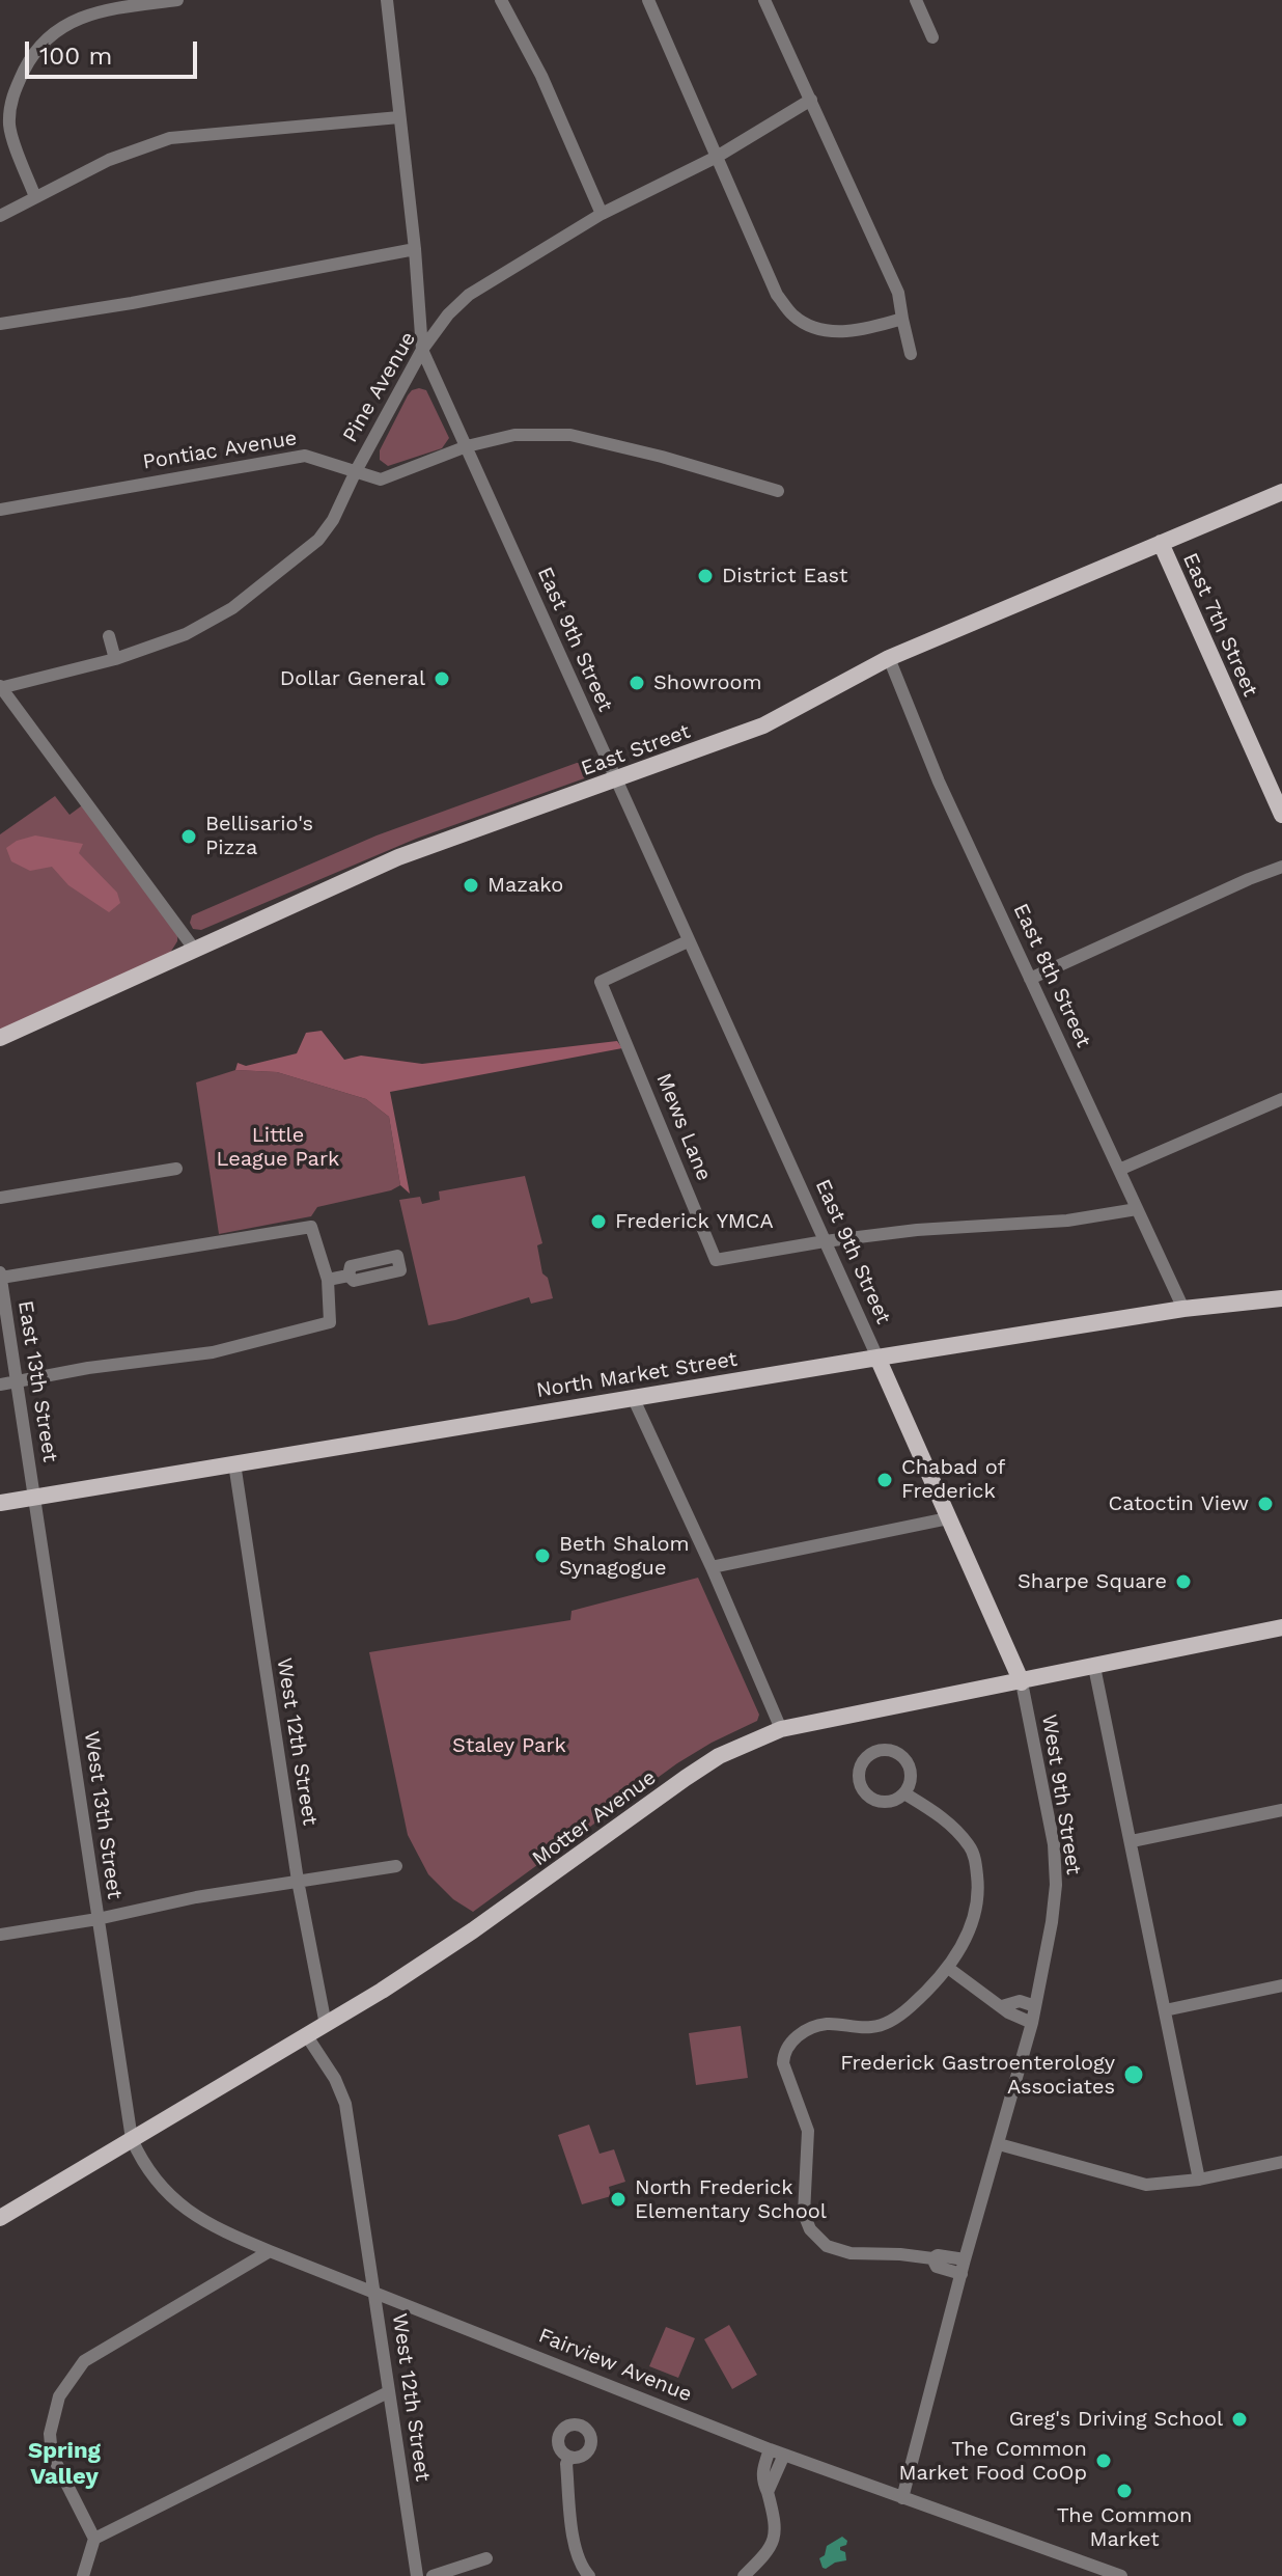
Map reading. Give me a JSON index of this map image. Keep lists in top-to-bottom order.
{
  "streets": {
    "main road": [
      "East 7th Street",
      "East Street",
      "North Market Street",
      "West 9th Street",
      "Motter Avenue"
    ],
    "street": [
      "Pine Avenue",
      "Pontiac Avenue",
      "East 9th Street",
      "East 8th Street",
      "Mews Lane",
      "East 13th Street",
      "West 12th Street",
      "West 13th Street",
      "Fairview Avenue"
    ]
  },
  "crossings": [
    ["Pine Avenue", "Pontiac Avenue"],
    ["Pine Avenue", "East 9th Street"],
    ["Pontiac Avenue", "East 9th Street"],
    ["East 7th Street", "East Street"],
    ["East 9th Street", "East Street"],
    ["East 9th Street", "Mews Lane"],
    ["East 9th Street", "North Market Street"],
    ["East 9th Street", "West 9th Street"],
    ["East Street", "East 8th Street"],
    ["East 8th Street", "Mews Lane"],
    ["East 8th Street", "North Market Street"],
    ["North Market Street", "East 13th Street"],
    ["North Market Street", "West 12th Street"],
    ["North Market Street", "West 9th Street"],
    ["North Market Street", "West 13th Street"],
    ["East 13th Street", "West 13th Street"],
    ["West 12th Street", "Motter Avenue"],
    ["West 12th Street", "Fairview Avenue"],
    ["West 9th Street", "Motter Avenue"],
    ["West 9th Street", "Fairview Avenue"],
    ["West 13th Street", "Motter Avenue"],
    ["West 13th Street", "Fairview Avenue"],
    ["Motter Avenue", "Fairview Avenue"]
  ],
  "districts": ["Spring Valley"],
  "parks": ["Little League Park", "Staley Park"],
  "places": [
    "District East",
    "Dollar General",
    "Showroom",
    "Bellisario's Pizza",
    "Mazako",
    "Frederick YMCA",
    "Chabad of Frederick",
    "Catoctin View",
    "Beth Shalom Synagogue",
    "Sharpe Square",
    "Frederick Gastroenterology Associates",
    "North Frederick Elementary School",
    "Greg's Driving School",
    "The Common Market Food CoOp",
    "The Common Market"
  ],
  "scale_bar": "100 m"
}
